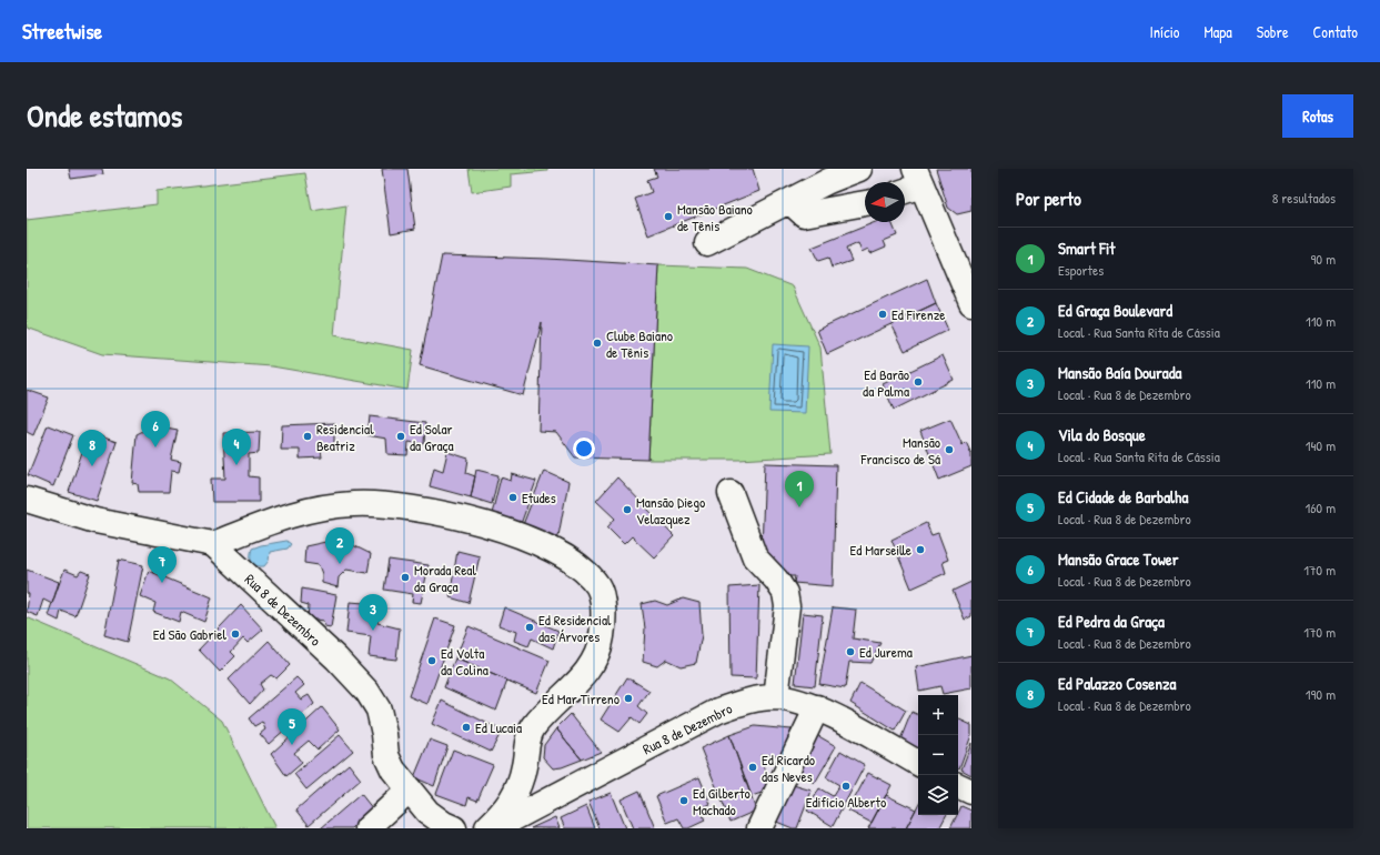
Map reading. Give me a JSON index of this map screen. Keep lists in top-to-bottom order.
{
  "streets": {
    "street": ["Rua 8 de Dezembro"]
  },
  "places": [
    "Mansão Baiano de Tênis",
    "Ed Firenze",
    "Clube Baiano de Tênis",
    "Ed Barão da Palma",
    "Residencial Beatriz",
    "Ed Solar da Graça",
    "Mansão Francisco de Sá",
    "Etudes",
    "Mansão Diego Velazquez",
    "Ed Marseille",
    "Morada Real da Graça",
    "Ed Residencial das Árvores",
    "Ed São Gabriel",
    "Ed Jurema",
    "Ed Volta da Colina",
    "Ed Mar Tirreno",
    "Ed Lucaia",
    "Ed Ricardo das Neves",
    "Edifício Alberto",
    "Ed Gilberto Machado"
  ],
  "north": "left",
  "page": {
    "header": "Streetwise",
    "nav": [
      "Início",
      "Mapa",
      "Sobre",
      "Contato"
    ],
    "title": "Onde estamos",
    "buttons": "Rotas",
    "heading": ["Por perto", "8 resultados"],
    "list": [
      {
        "mark": "1",
        "name": "Smart Fit",
        "note": "Esportes",
        "value": "90 m"
      },
      {
        "mark": "2",
        "name": "Ed Graça Boulevard",
        "note": "Local · Rua Santa Rita de Cássia",
        "value": "110 m"
      },
      {
        "mark": "3",
        "name": "Mansão Baía Dourada",
        "note": "Local · Rua 8 de Dezembro",
        "value": "110 m"
      },
      {
        "mark": "4",
        "name": "Vila do Bosque",
        "note": "Local · Rua Santa Rita de Cássia",
        "value": "140 m"
      },
      {
        "mark": "5",
        "name": "Ed Cidade de Barbalha",
        "note": "Local · Rua 8 de Dezembro",
        "value": "160 m"
      },
      {
        "mark": "6",
        "name": "Mansão Grace Tower",
        "note": "Local · Rua 8 de Dezembro",
        "value": "170 m"
      },
      {
        "mark": "7",
        "name": "Ed Pedra da Graça",
        "note": "Local · Rua 8 de Dezembro",
        "value": "170 m"
      },
      {
        "mark": "8",
        "name": "Ed Palazzo Cosenza",
        "note": "Local · Rua 8 de Dezembro",
        "value": "190 m"
      }
    ],
    "pins": [
      "6",
      "4",
      "8",
      "1",
      "2",
      "7",
      "3",
      "5"
    ],
    "map_buttons": ["+", "−"]
  }
}
